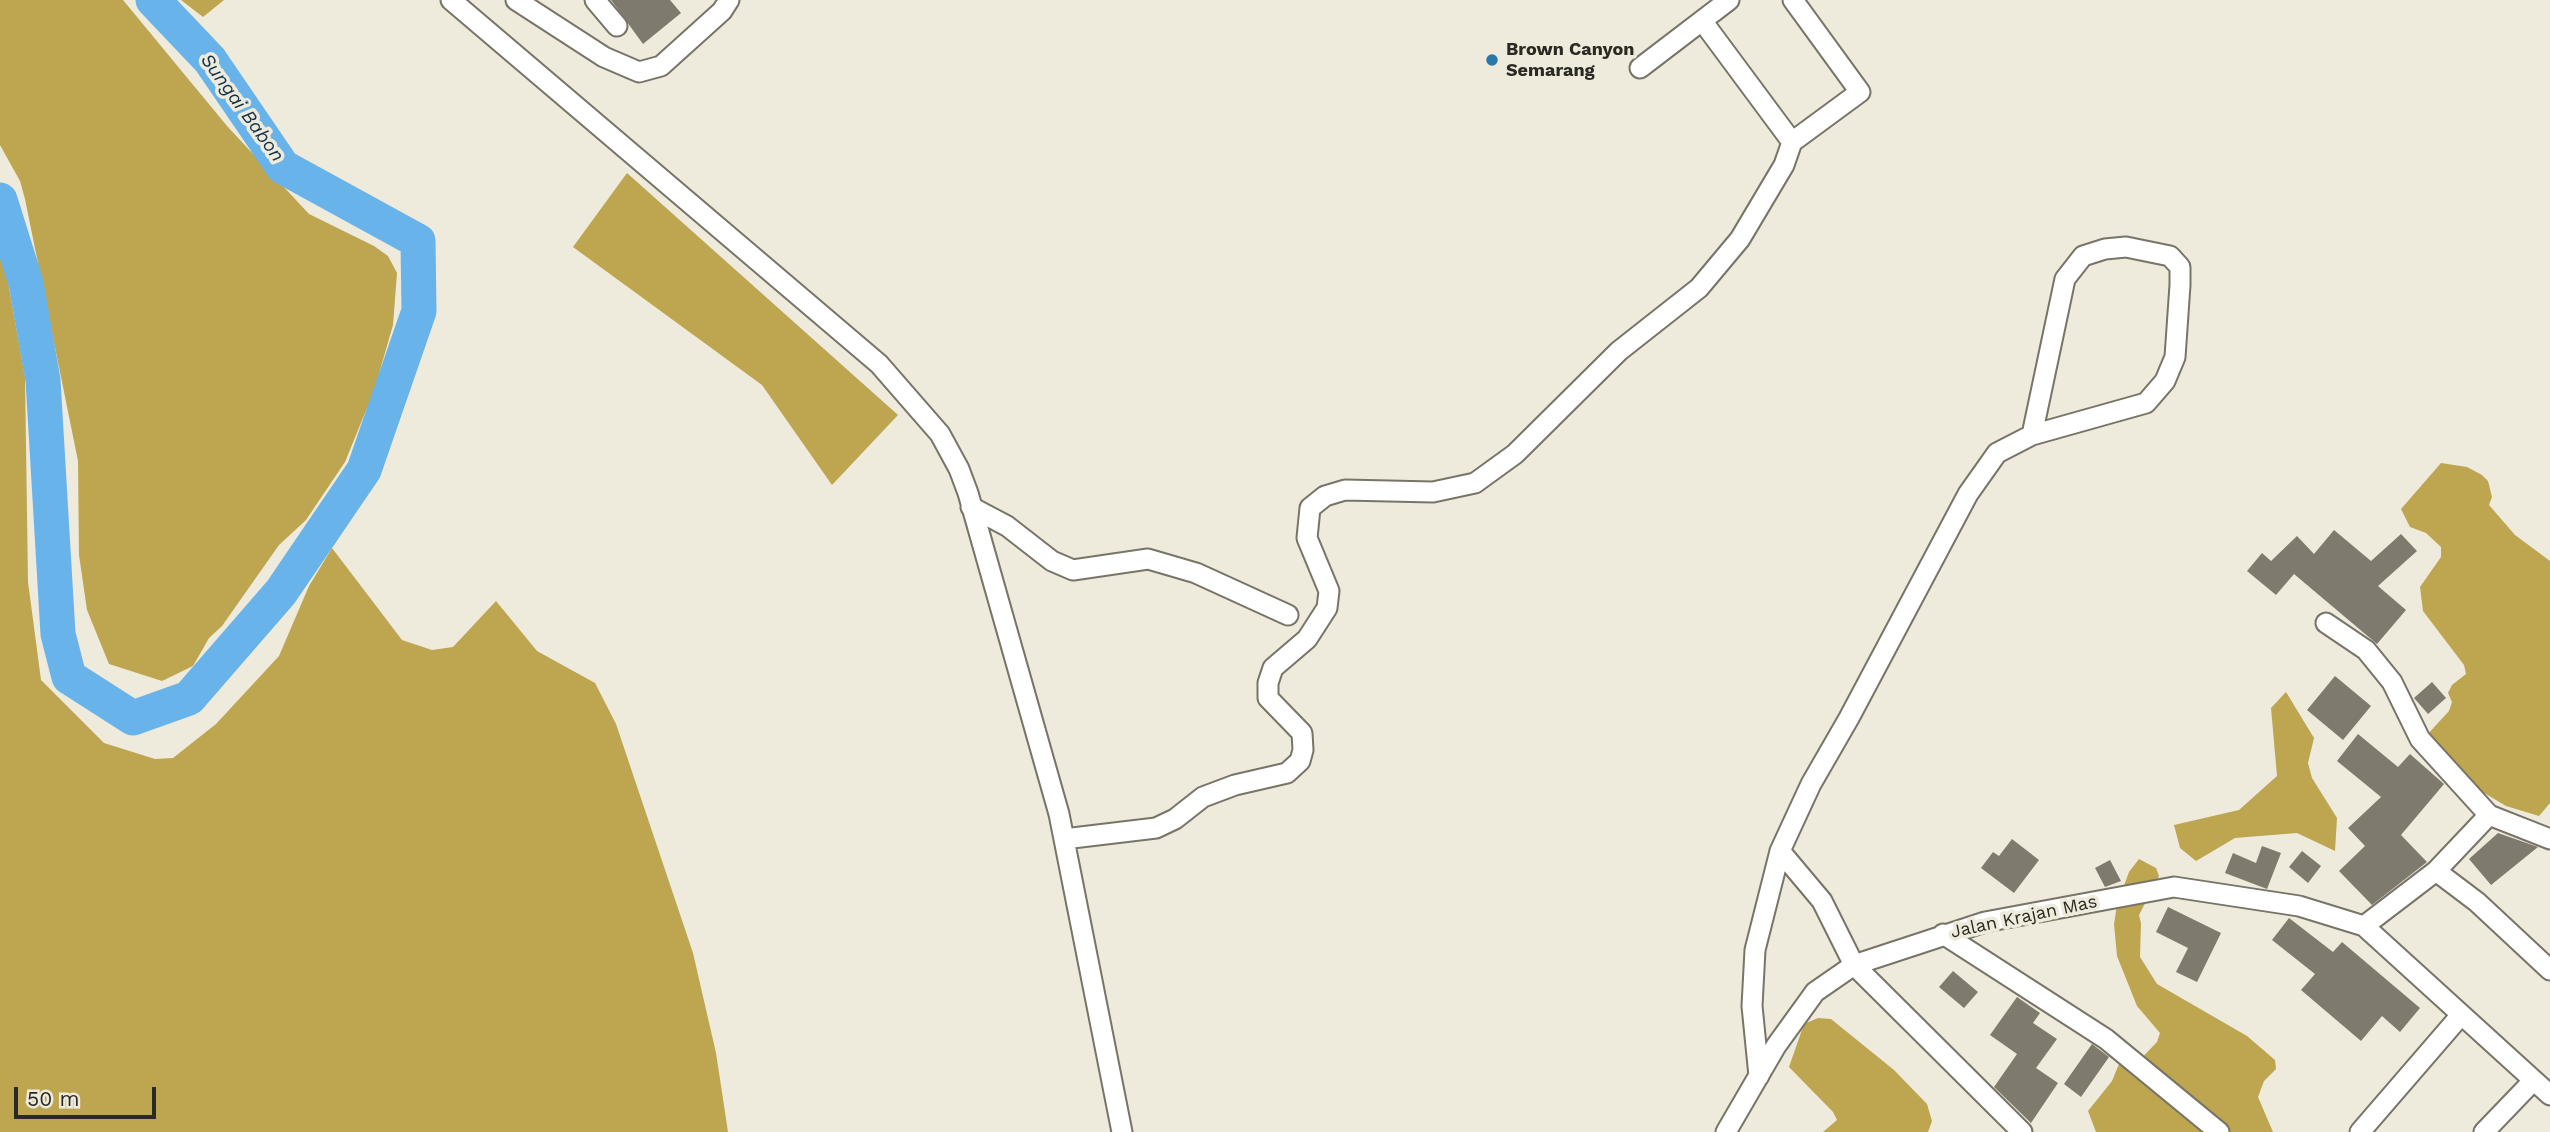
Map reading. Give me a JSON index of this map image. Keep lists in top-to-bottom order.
{
  "streets": {
    "street": ["Jalan Krajan Mas"]
  },
  "water": ["Sungai Babon"],
  "places": ["Brown Canyon Semarang"],
  "scale_bar": "50 m"
}
